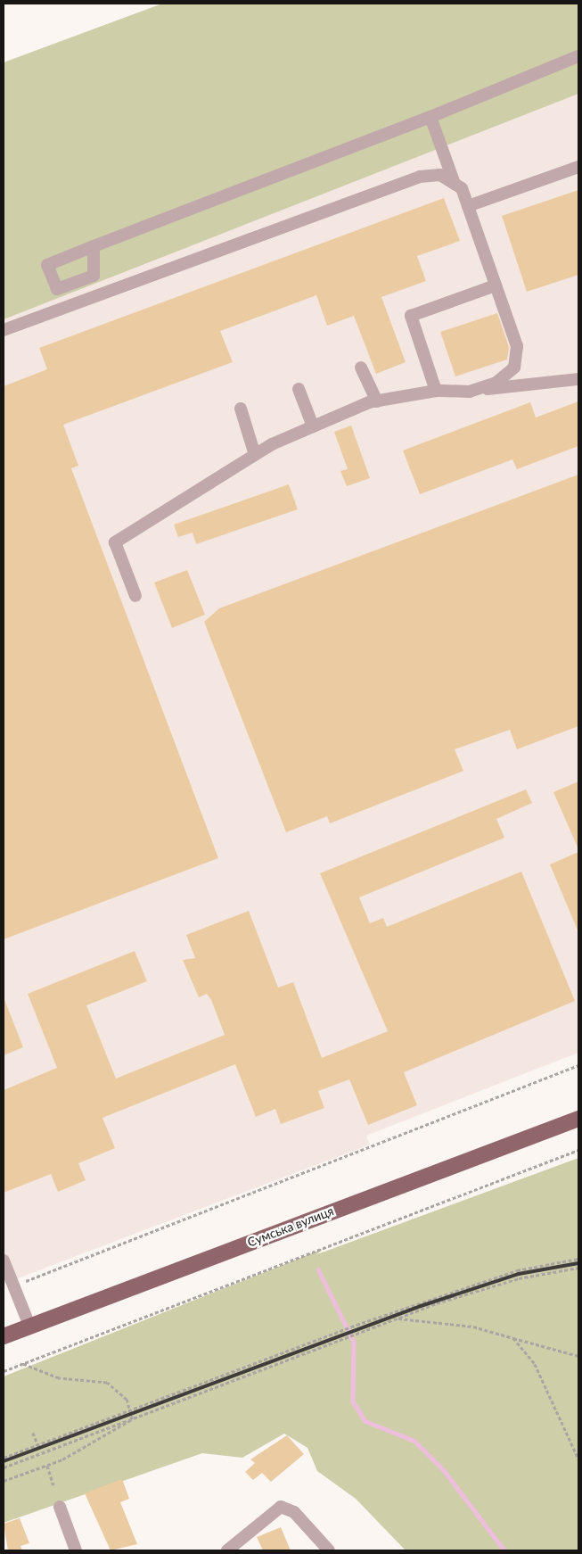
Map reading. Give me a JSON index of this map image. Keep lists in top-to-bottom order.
{
  "streets": {
    "main road": ["Сумська вулиця"]
  }
}
